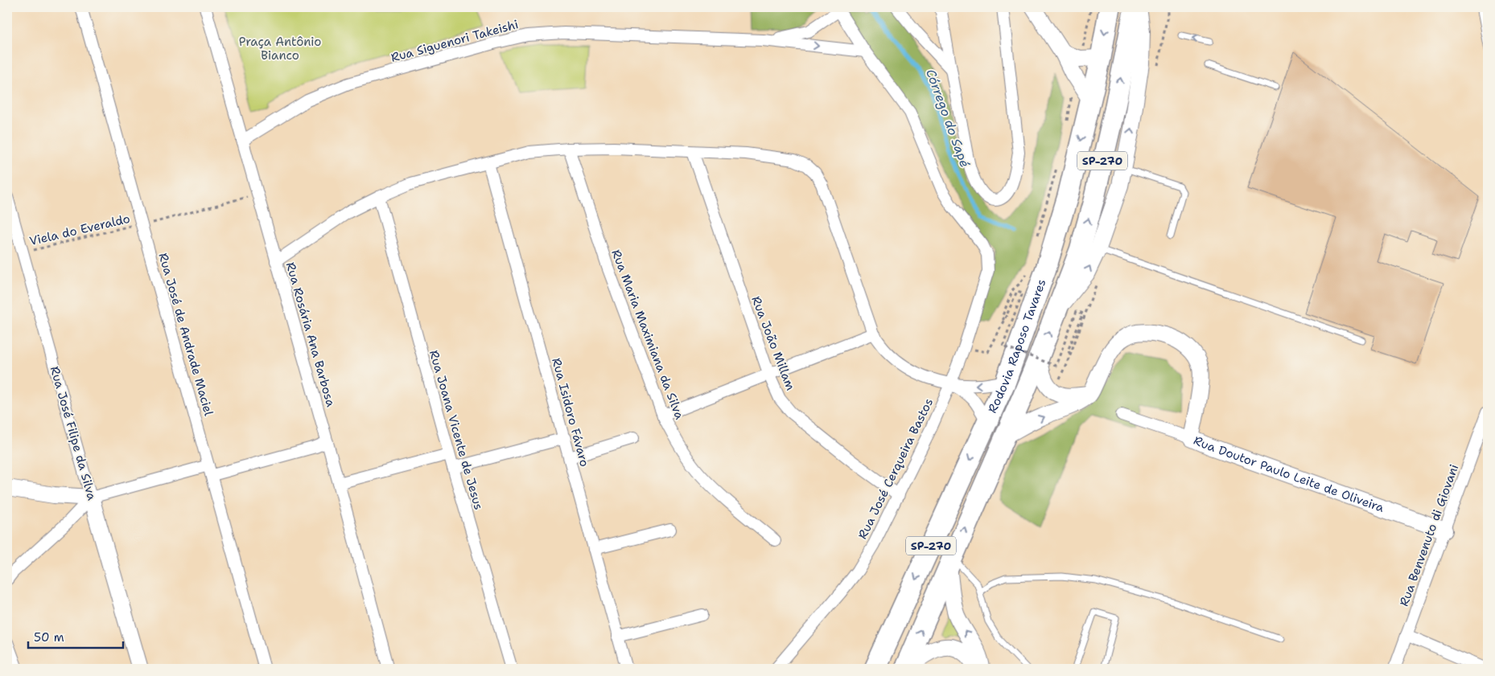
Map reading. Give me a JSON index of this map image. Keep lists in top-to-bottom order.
{
  "streets": {
    "highway": ["SP-270", "Rodovia Raposo Tavares"],
    "street": [
      "Rua Siguenori Takeishi",
      "Rua José de Andrade Maciel",
      "Rua Rosária Ana Barbosa",
      "Rua Maria Maximiana da Silva",
      "Rua João Millam",
      "Rua Isidoro Fávaro",
      "Rua Joana Vicente de Jesus",
      "Rua José Filipe da Silva",
      "Rua José Cerqueira Bastos",
      "Rua Doutor Paulo Leite de Oliveira",
      "Rua Benvenuto di Giovani"
    ],
    "path": ["Viela do Everaldo"]
  },
  "crossings": [
    ["Rua Siguenori Takeishi", "Rua Rosária Ana Barbosa"],
    ["Rua Siguenori Takeishi", "Rua José Cerqueira Bastos"],
    ["Viela do Everaldo", "Rua José de Andrade Maciel"],
    ["Viela do Everaldo", "Rua Rosária Ana Barbosa"],
    ["Viela do Everaldo", "Rua José Filipe da Silva"],
    ["Rua João Millam", "Rua José Cerqueira Bastos"],
    ["Rua Doutor Paulo Leite de Oliveira", "Rua Benvenuto di Giovani"]
  ],
  "water": ["Córrego do Sapé"],
  "parks": ["Praça Antônio Bianco"],
  "scale_bar": "50 m"
}
